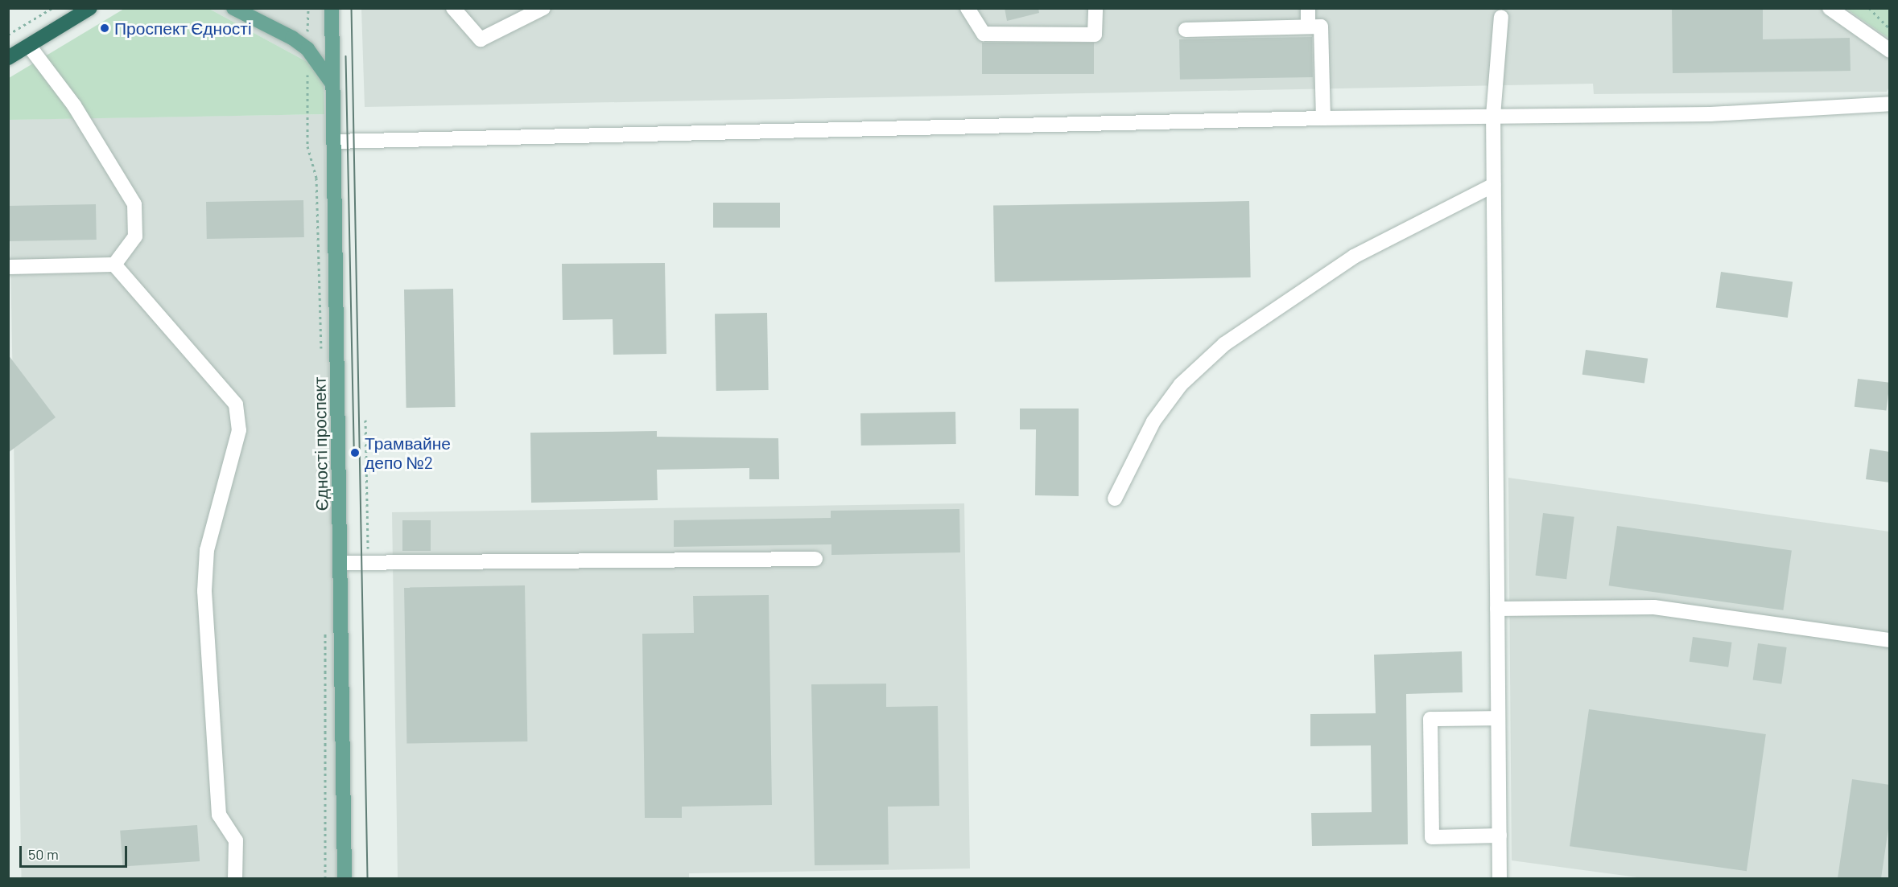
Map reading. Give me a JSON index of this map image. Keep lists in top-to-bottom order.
{
  "streets": {
    "main road": ["Єдності проспект"]
  },
  "places": ["Проспект Єдності", "Трамвайне депо №2"],
  "scale_bar": "50 m"
}
